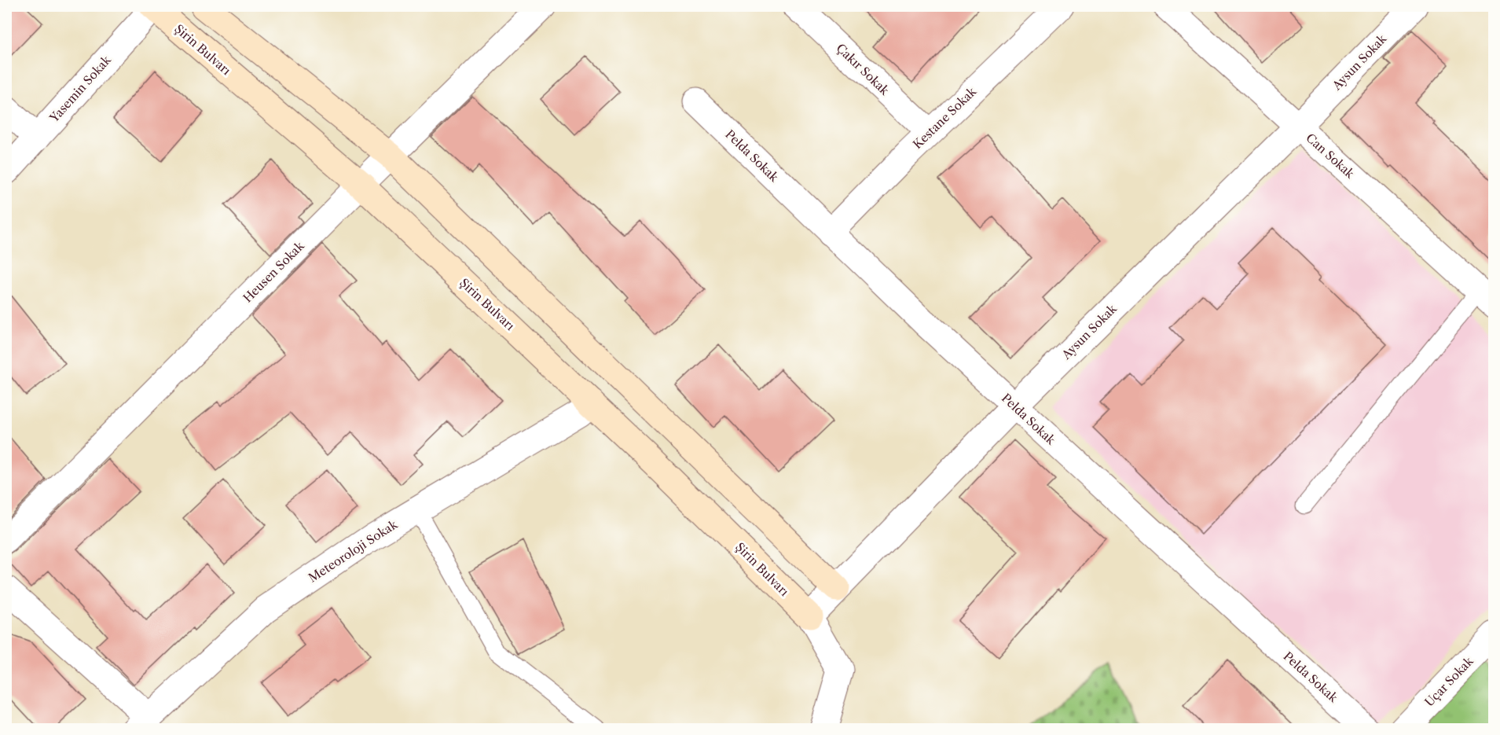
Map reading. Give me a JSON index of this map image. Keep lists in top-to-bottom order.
{
  "streets": {
    "main road": ["Şirin Bulvarı"],
    "street": [
      "Aysun Sokak",
      "Çakır Sokak",
      "Yasemin Sokak",
      "Kestane Sokak",
      "Pelda Sokak",
      "Can Sokak",
      "Heusen Sokak",
      "Meteoroloji Sokak",
      "Uçar Sokak"
    ]
  },
  "crossings": [
    ["Şirin Bulvarı", "Aysun Sokak"],
    ["Şirin Bulvarı", "Yasemin Sokak"],
    ["Şirin Bulvarı", "Heusen Sokak"],
    ["Şirin Bulvarı", "Meteoroloji Sokak"],
    ["Aysun Sokak", "Pelda Sokak"],
    ["Aysun Sokak", "Can Sokak"],
    ["Çakır Sokak", "Kestane Sokak"],
    ["Kestane Sokak", "Pelda Sokak"]
  ]
}
